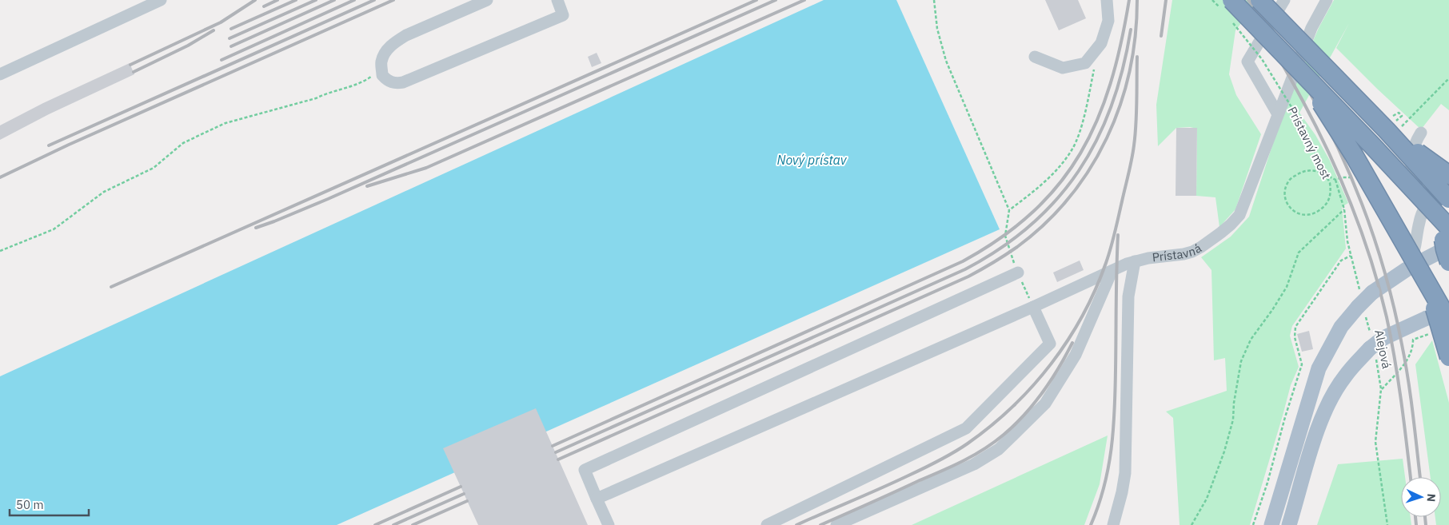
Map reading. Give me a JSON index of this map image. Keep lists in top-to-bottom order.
{
  "streets": {
    "street": ["Prístavná"],
    "path": ["Prístavný most", "Alejová"]
  },
  "crossings": [
    ["Prístavný most", "Alejová"]
  ],
  "water": ["Nový prístav"],
  "scale_bar": "50 m",
  "north": "right"
}
